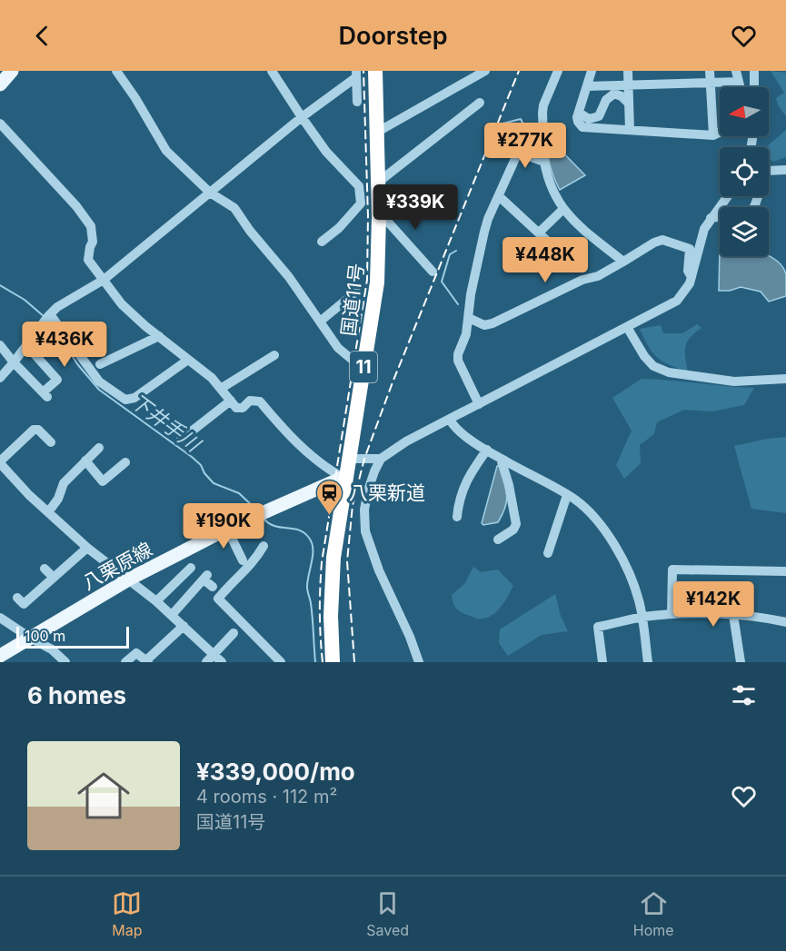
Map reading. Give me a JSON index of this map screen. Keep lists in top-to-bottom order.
{
  "streets": {
    "highway": ["国道11号", "11"],
    "main road": ["八栗原線"]
  },
  "crossings": [
    ["国道11号", "八栗原線"]
  ],
  "water": ["下井手川"],
  "places": {
    "station": ["八栗新道"]
  },
  "scale_bar": "100 m",
  "north": "left",
  "page": {
    "header": "Doorstep",
    "price": [
      "¥277K",
      "¥339K",
      "¥448K",
      "¥436K",
      "¥190K",
      "¥142K"
    ],
    "scale": "100 m",
    "heading": "6 homes",
    "list": [
      {
        "name": "¥339,000/mo",
        "note": "4 rooms · 112 m² · 国道11号"
      }
    ],
    "tabs": ["Map", "Saved", "Home"]
  }
}
